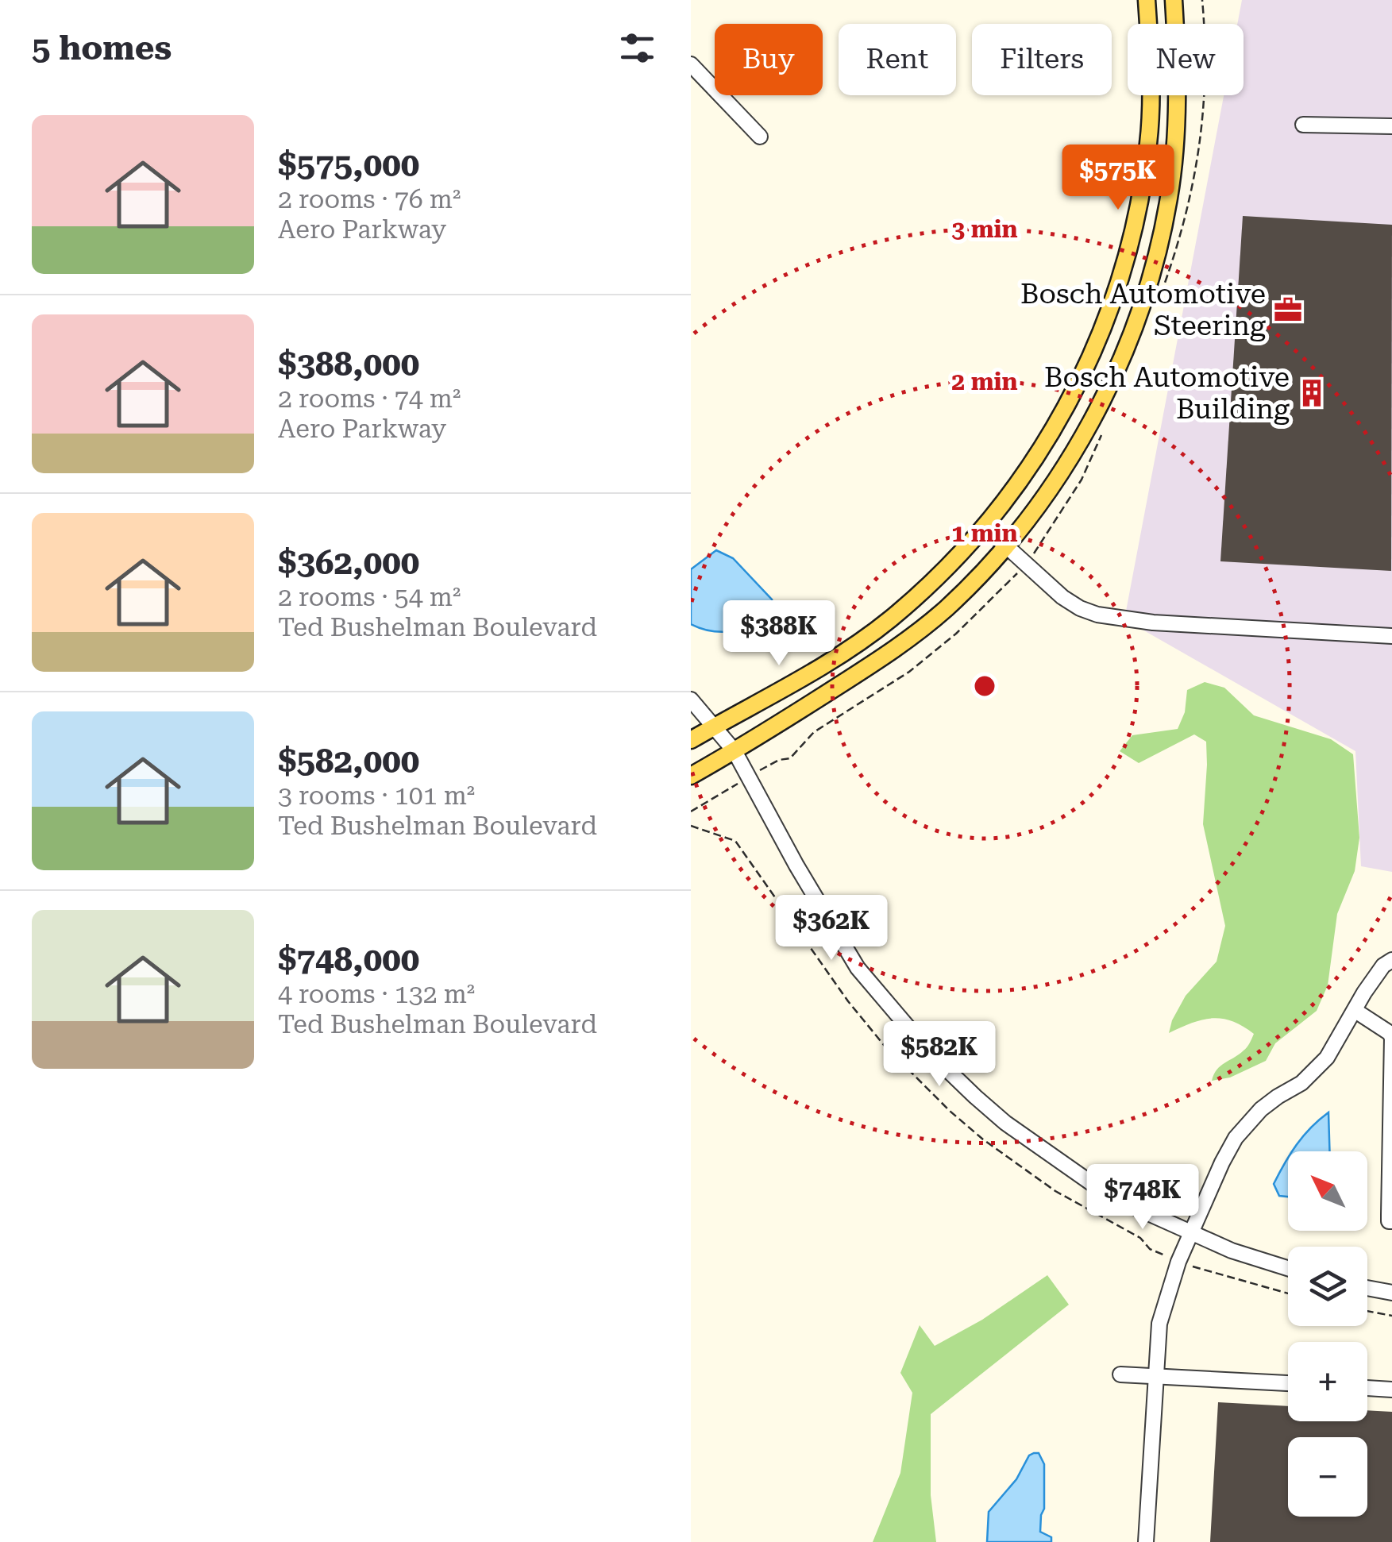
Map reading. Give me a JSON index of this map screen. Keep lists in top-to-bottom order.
{
  "places": {
    "office": ["Bosch Automotive Steering"],
    "building": ["Bosch Automotive Building"]
  },
  "north": "top left",
  "page": {
    "heading": "5 homes",
    "chip": [
      "Buy",
      "Rent",
      "Filters",
      "New"
    ],
    "list": [
      {
        "name": "$575,000",
        "note": "2 rooms · 76 m² · Aero Parkway"
      },
      {
        "name": "$388,000",
        "note": "2 rooms · 74 m² · Aero Parkway"
      },
      {
        "name": "$362,000",
        "note": "2 rooms · 54 m² · Ted Bushelman Boulevard"
      },
      {
        "name": "$582,000",
        "note": "3 rooms · 101 m² · Ted Bushelman Boulevard"
      },
      {
        "name": "$748,000",
        "note": "4 rooms · 132 m² · Ted Bushelman Boulevard"
      }
    ],
    "price": [
      "$575K",
      "$388K",
      "$362K",
      "$582K",
      "$748K"
    ],
    "map_buttons": ["+", "−"]
  },
  "rings": ["3 min", "2 min", "1 min"]
}
